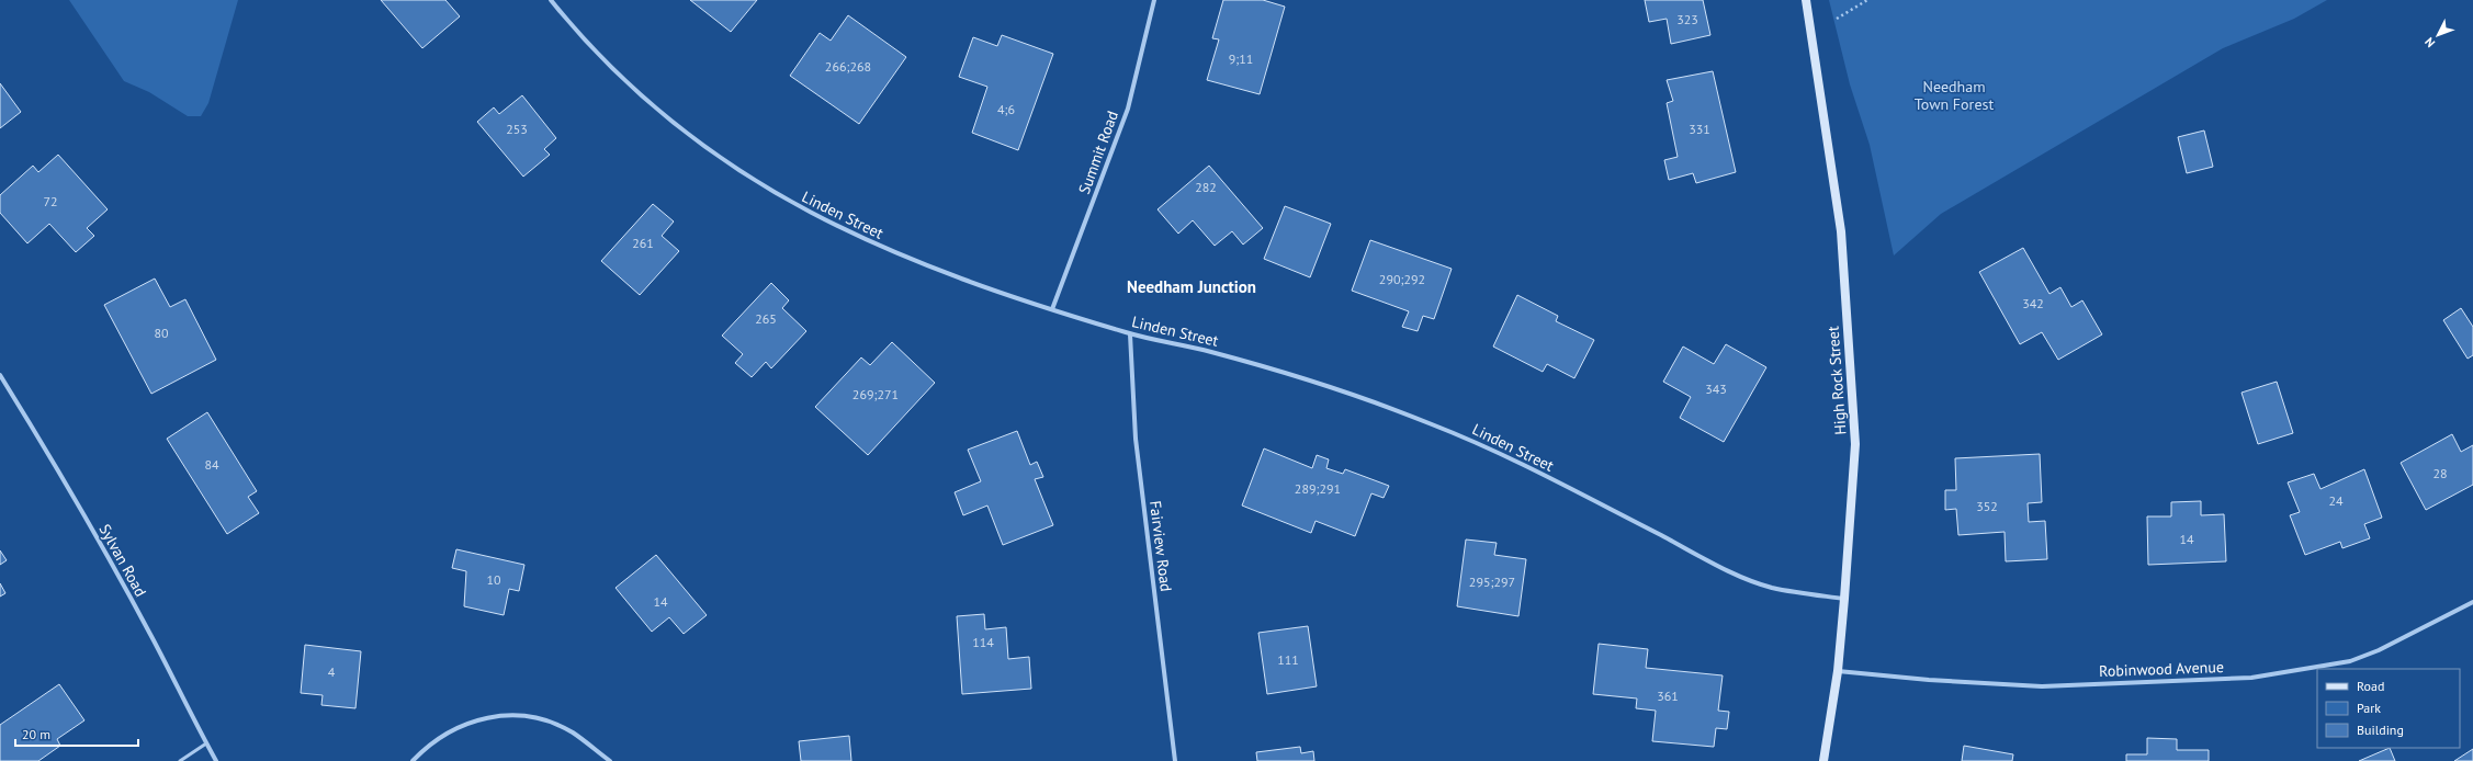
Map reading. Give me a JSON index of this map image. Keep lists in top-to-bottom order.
{
  "streets": {
    "street": [
      "Summit Road",
      "Linden Street",
      "High Rock Street",
      "Fairview Road",
      "Sylvan Road",
      "Robinwood Avenue"
    ]
  },
  "crossings": [
    ["Summit Road", "Linden Street"],
    ["Linden Street", "High Rock Street"],
    ["Linden Street", "Fairview Road"],
    ["High Rock Street", "Robinwood Avenue"]
  ],
  "districts": ["Needham Junction"],
  "parks": ["Needham Town Forest"],
  "house_numbers": [
    "323",
    "9;11",
    "266;268",
    "4;6",
    "253",
    "331",
    "282",
    "72",
    "261",
    "290;292",
    "342",
    "265",
    "80",
    "343",
    "269;271",
    "84",
    "28",
    "289;291",
    "24",
    "352",
    "14",
    "10",
    "295;297",
    "14",
    "114",
    "111",
    "4",
    "361"
  ],
  "legend": ["Road", "Park", "Building"],
  "scale_bar": "20 m",
  "north": "bottom left"
}
